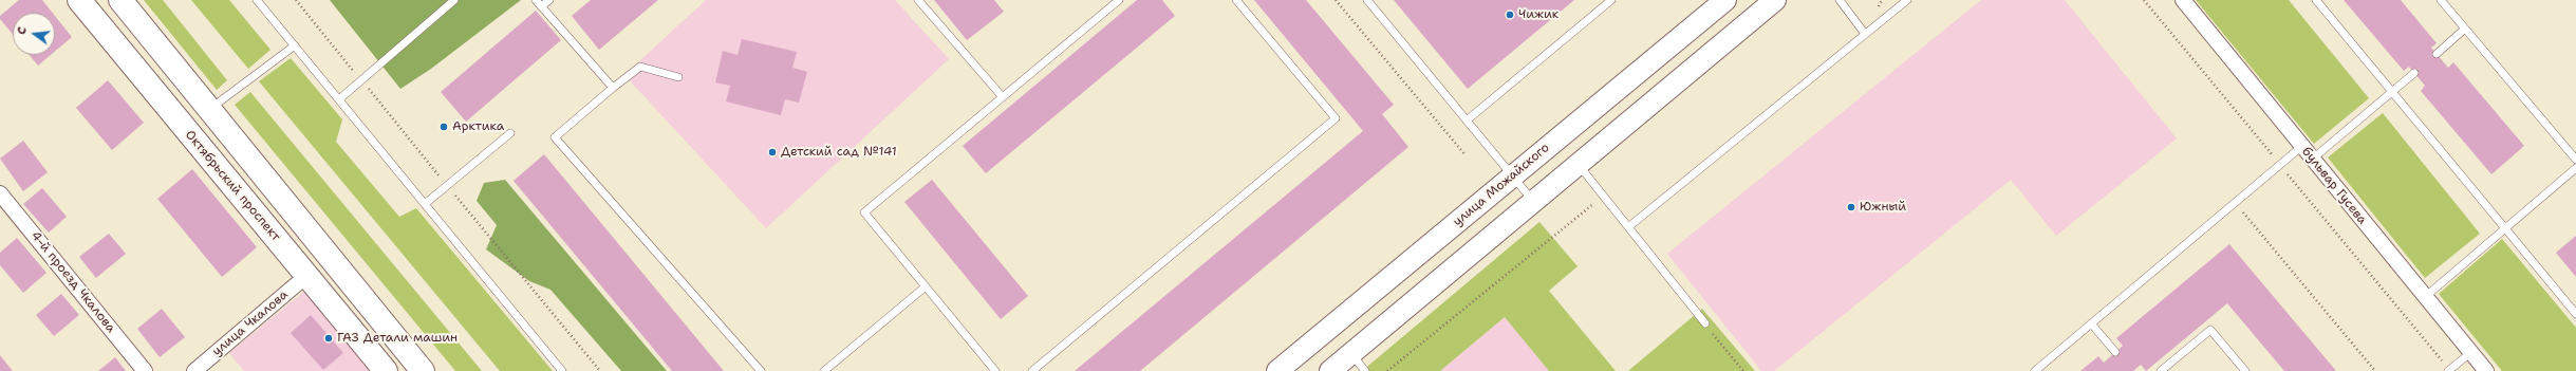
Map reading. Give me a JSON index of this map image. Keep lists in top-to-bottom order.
{
  "streets": {
    "main road": ["улица Можайского", "Октябрьский проспект"],
    "street": ["бульвар Гусева", "4-й проезд Чкалова", "улица Чкалова"]
  },
  "crossings": [
    ["Октябрьский проспект", "улица Чкалова"]
  ],
  "places": [
    "Чижик",
    "Арктика",
    "Детский сад №141",
    "Южный",
    "ГАЗ Детали машин"
  ],
  "north": "left"
}
